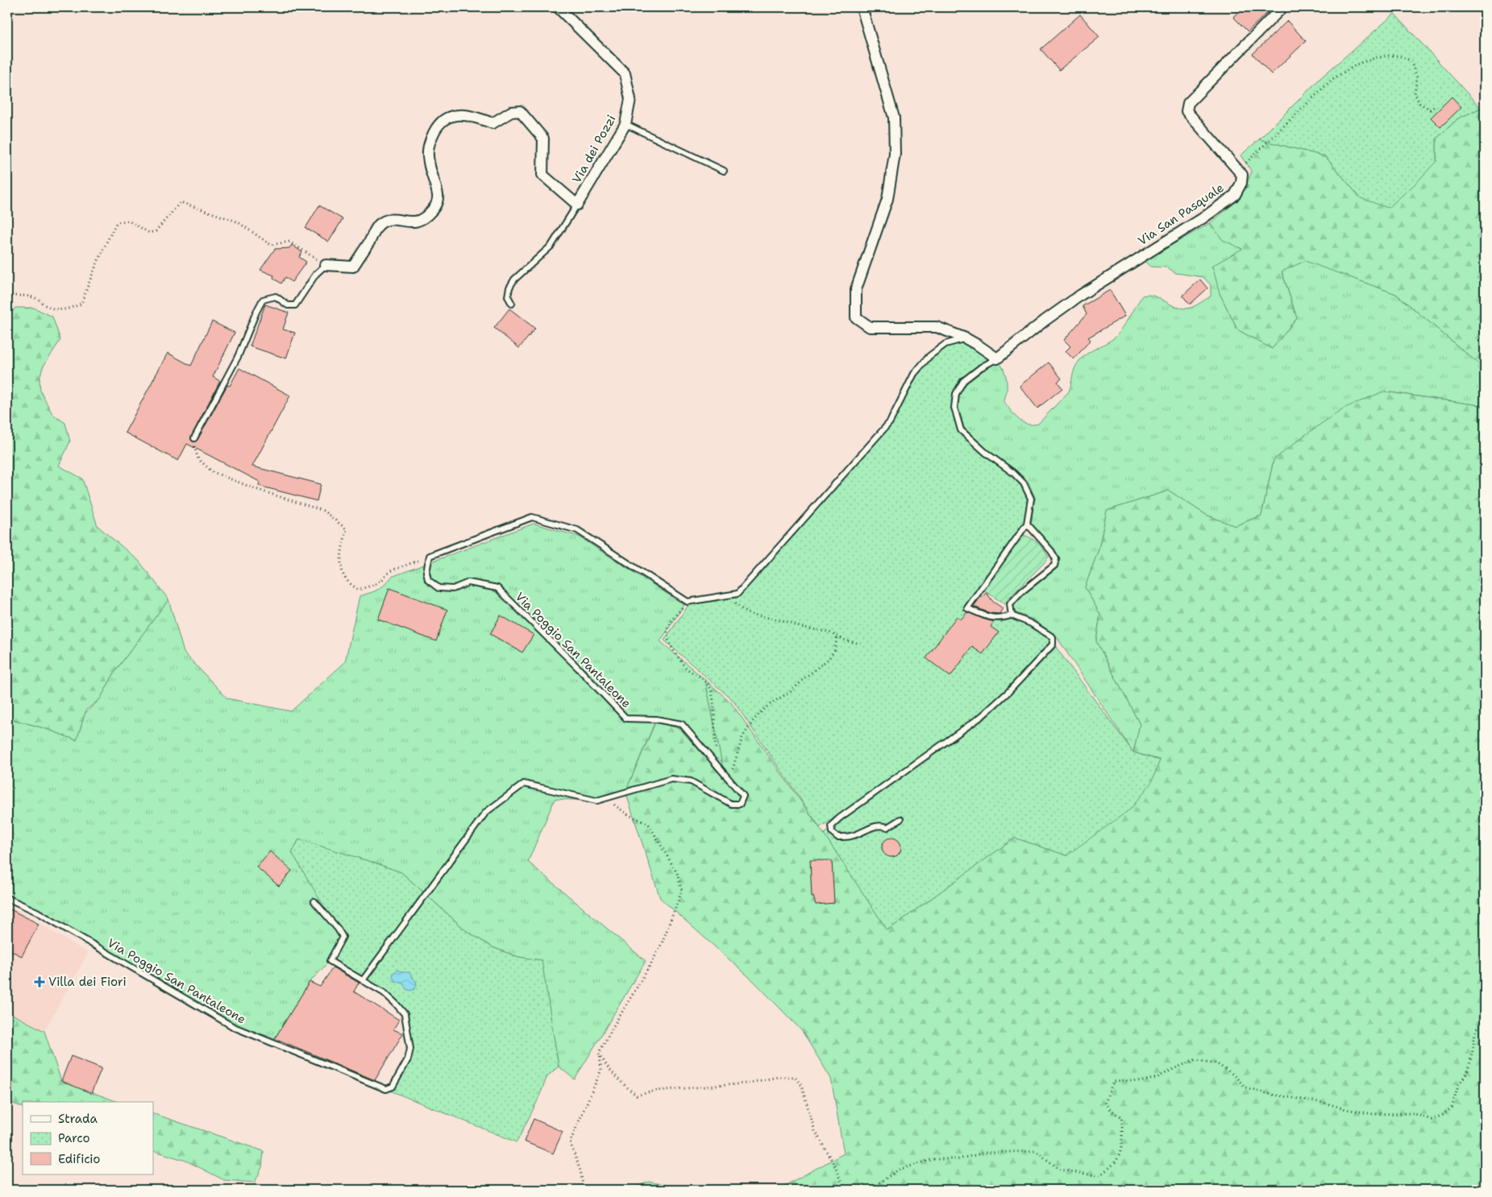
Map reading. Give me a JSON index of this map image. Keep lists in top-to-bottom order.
{
  "streets": {
    "street": ["Via dei Pozzi", "Via San Pasquale"],
    "lane": ["Via Poggio San Pantaleone"]
  },
  "places": {
    "health": ["Villa dei Fiori"]
  },
  "legend": ["Strada", "Parco", "Edificio"]
}
